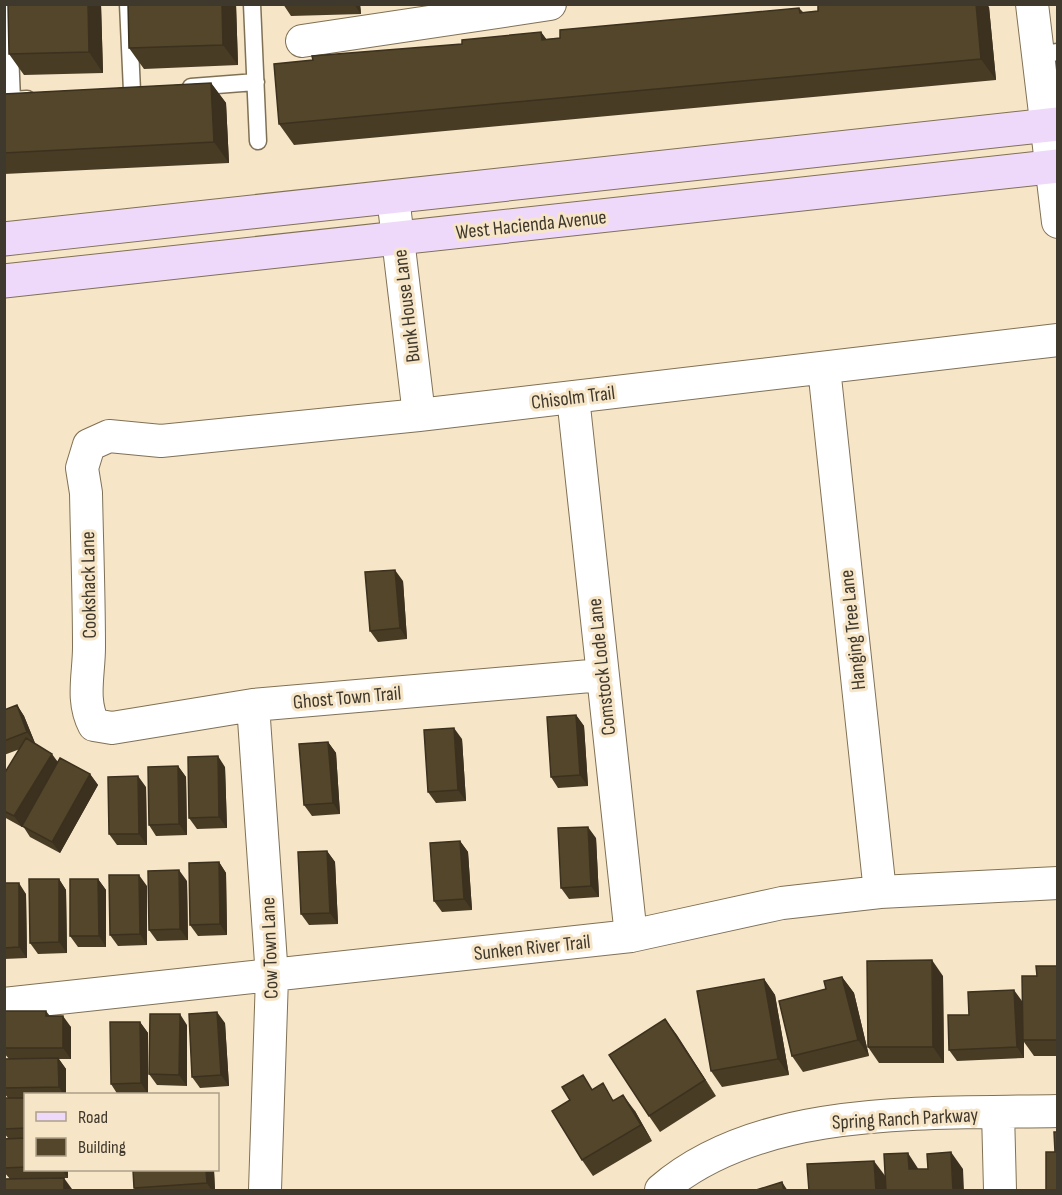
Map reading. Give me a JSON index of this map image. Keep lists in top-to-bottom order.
{
  "streets": {
    "main road": ["West Hacienda Avenue"],
    "street": [
      "Bunk House Lane",
      "Chisolm Trail",
      "Cookshack Lane",
      "Hanging Tree Lane",
      "Comstock Lode Lane",
      "Ghost Town Trail",
      "Sunken River Trail",
      "Cow Town Lane",
      "Spring Ranch Parkway"
    ]
  },
  "crossings": [
    ["West Hacienda Avenue", "Bunk House Lane"],
    ["Bunk House Lane", "Chisolm Trail"],
    ["Chisolm Trail", "Cookshack Lane"],
    ["Chisolm Trail", "Hanging Tree Lane"],
    ["Chisolm Trail", "Comstock Lode Lane"],
    ["Cookshack Lane", "Ghost Town Trail"],
    ["Hanging Tree Lane", "Sunken River Trail"],
    ["Comstock Lode Lane", "Ghost Town Trail"],
    ["Comstock Lode Lane", "Sunken River Trail"],
    ["Ghost Town Trail", "Cow Town Lane"],
    ["Sunken River Trail", "Cow Town Lane"]
  ],
  "legend": ["Road", "Building"]
}
